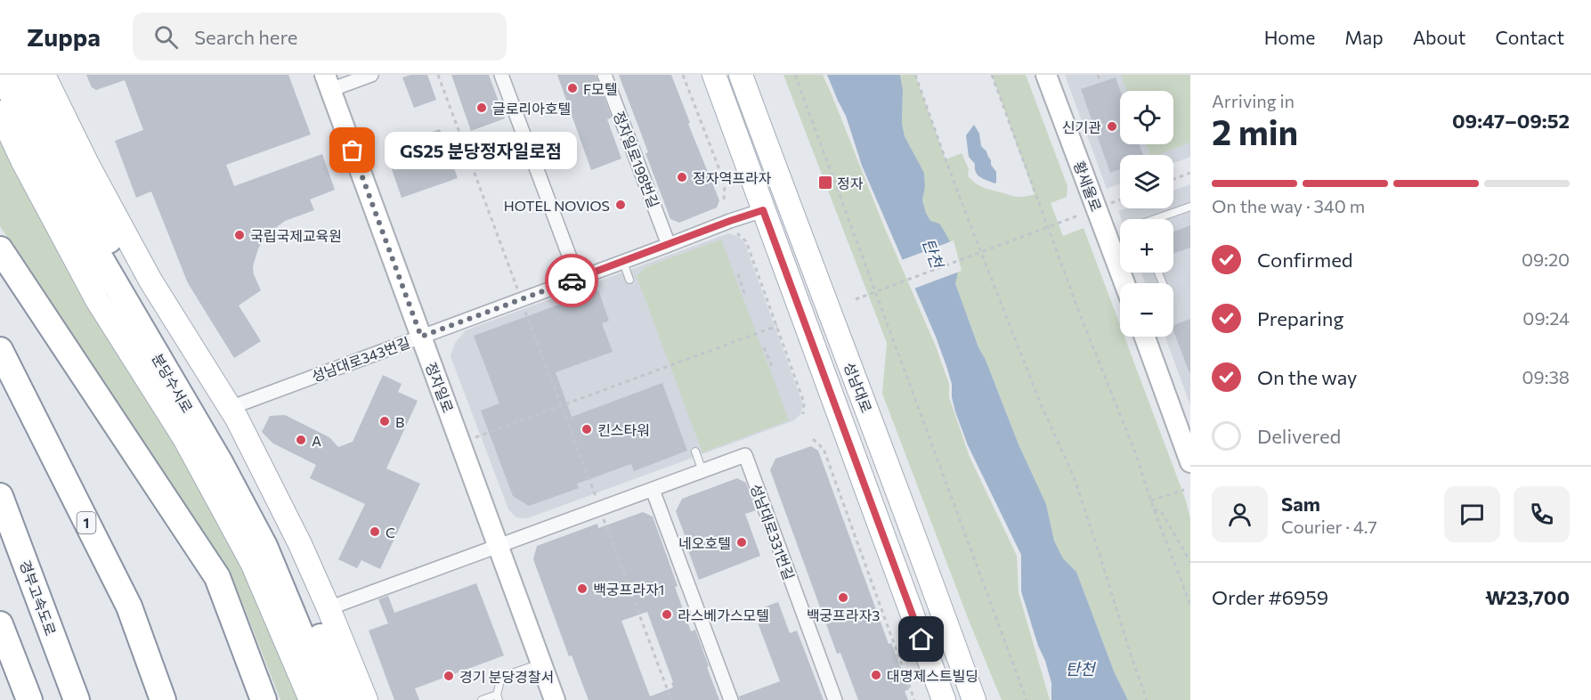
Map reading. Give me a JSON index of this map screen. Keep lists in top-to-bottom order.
{
  "streets": {
    "highway": ["분당수서로", "1", "경부고속도로"],
    "main road": ["성남대로"],
    "street": [
      "정자일로198번길",
      "황새울로",
      "성남대로343번길",
      "정자일로",
      "성남대로331번길"
    ]
  },
  "crossings": [
    ["정자일로198번길", "성남대로343번길"],
    ["성남대로343번길", "정자일로"],
    ["성남대로343번길", "성남대로"],
    ["정자일로", "성남대로331번길"]
  ],
  "water": ["탄천"],
  "places": {
    "other": [
      "F모텔",
      "글로리아호텔",
      "신기관",
      "GS25 분당정자일로점",
      "정자역프라자",
      "HOTEL NOVIOS",
      "국립국제교육원",
      "B",
      "킨스타워",
      "A",
      "C",
      "네오호텔",
      "백궁프라자1",
      "백궁프라자3",
      "라스베가스모텔",
      "대명제스트빌딩",
      "경기 분당경찰서"
    ],
    "transit": ["정자"]
  },
  "page": {
    "header": "Zuppa",
    "search": "Search here",
    "nav": [
      "Home",
      "Map",
      "About",
      "Contact"
    ],
    "heading": ["2 min", "Arriving in", "09:47–09:52"],
    "panel": [
      "Sam",
      "Courier · 4.7",
      "Order #6959",
      "₩23,700"
    ],
    "map_buttons": ["+", "−"],
    "bubble": "GS25 분당정자일로점",
    "bar": "On the way · 340 m",
    "list": [
      ["Confirmed", "09:20"],
      ["Preparing", "09:24"],
      ["On the way", "09:38"],
      "Delivered"
    ]
  }
}
